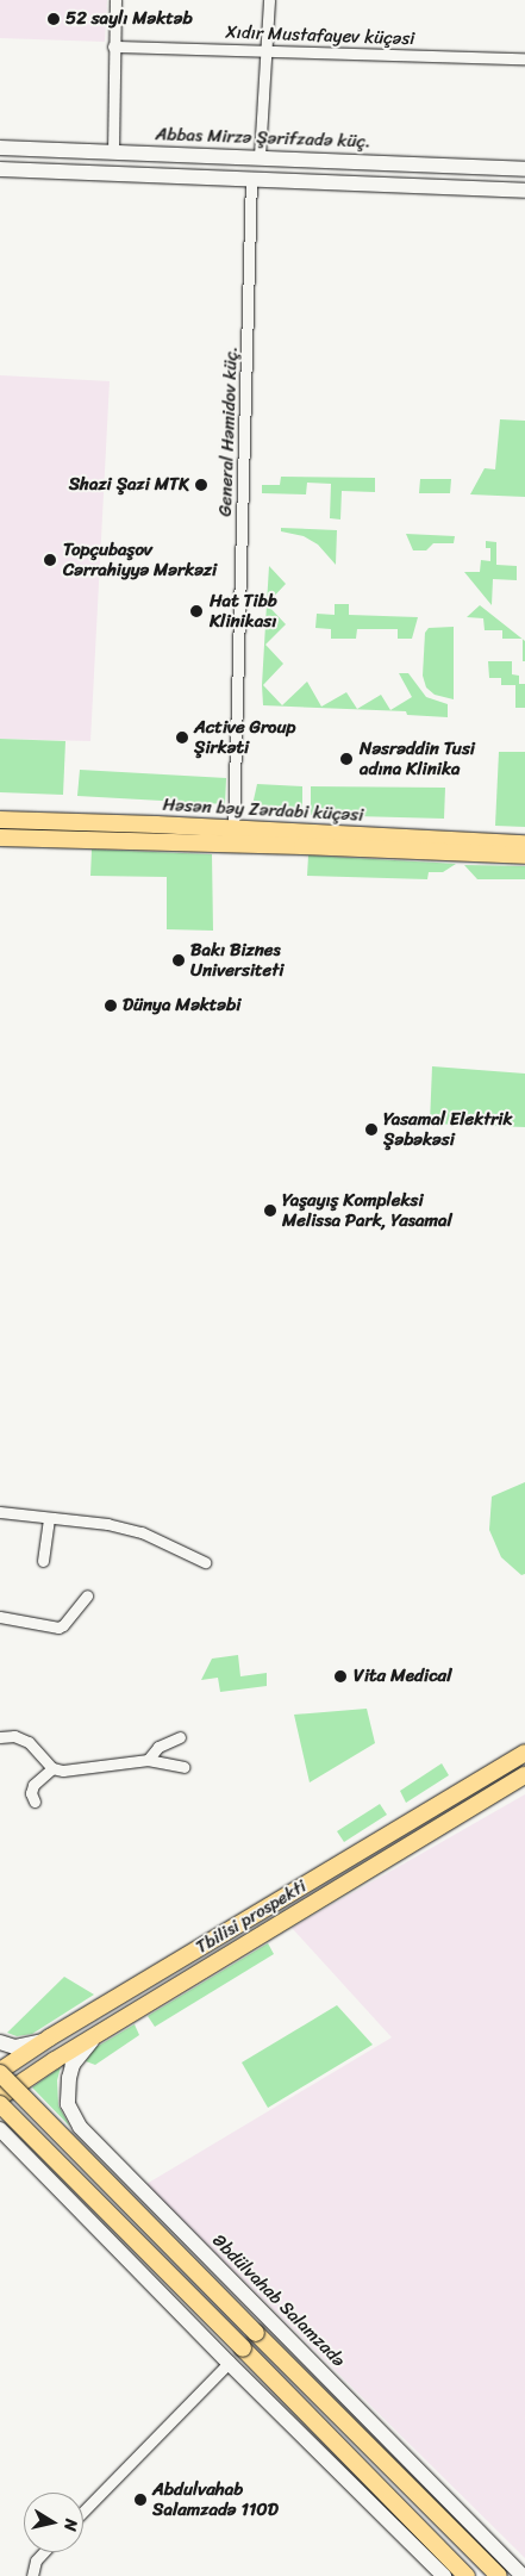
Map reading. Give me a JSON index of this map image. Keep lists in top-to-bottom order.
{
  "streets": {
    "main road": [
      "Abbas Mirzə Şərifzadə küç.",
      "Həsən bəy Zərdabi küçəsi",
      "Tbilisi prospekti",
      "Əbdülvahab Salamzadə"
    ],
    "street": ["Xıdır Mustafayev küçəsi", "General Həmidov küç."]
  },
  "crossings": [
    ["General Həmidov küç.", "Həsən bəy Zərdabi küçəsi"],
    ["Tbilisi prospekti", "Əbdülvahab Salamzadə"]
  ],
  "places": [
    "52 saylı Məktəb",
    "Shazi Şazi MTK",
    "Topçubaşov Cərrahiyyə Mərkəzi",
    "Hat Tibb Klinikası",
    "Active Group Şirkəti",
    "Nəsrəddin Tusi adına Klinika",
    "Bakı Biznes Universiteti",
    "Dünya Məktəbi",
    "Yasamal Elektrik Şəbəkəsi",
    "Yaşayış Kompleksi Melissa Park, Yasamal",
    "Vita Medical",
    "Abdulvahab Salamzadə 110D"
  ],
  "north": "right"
}
